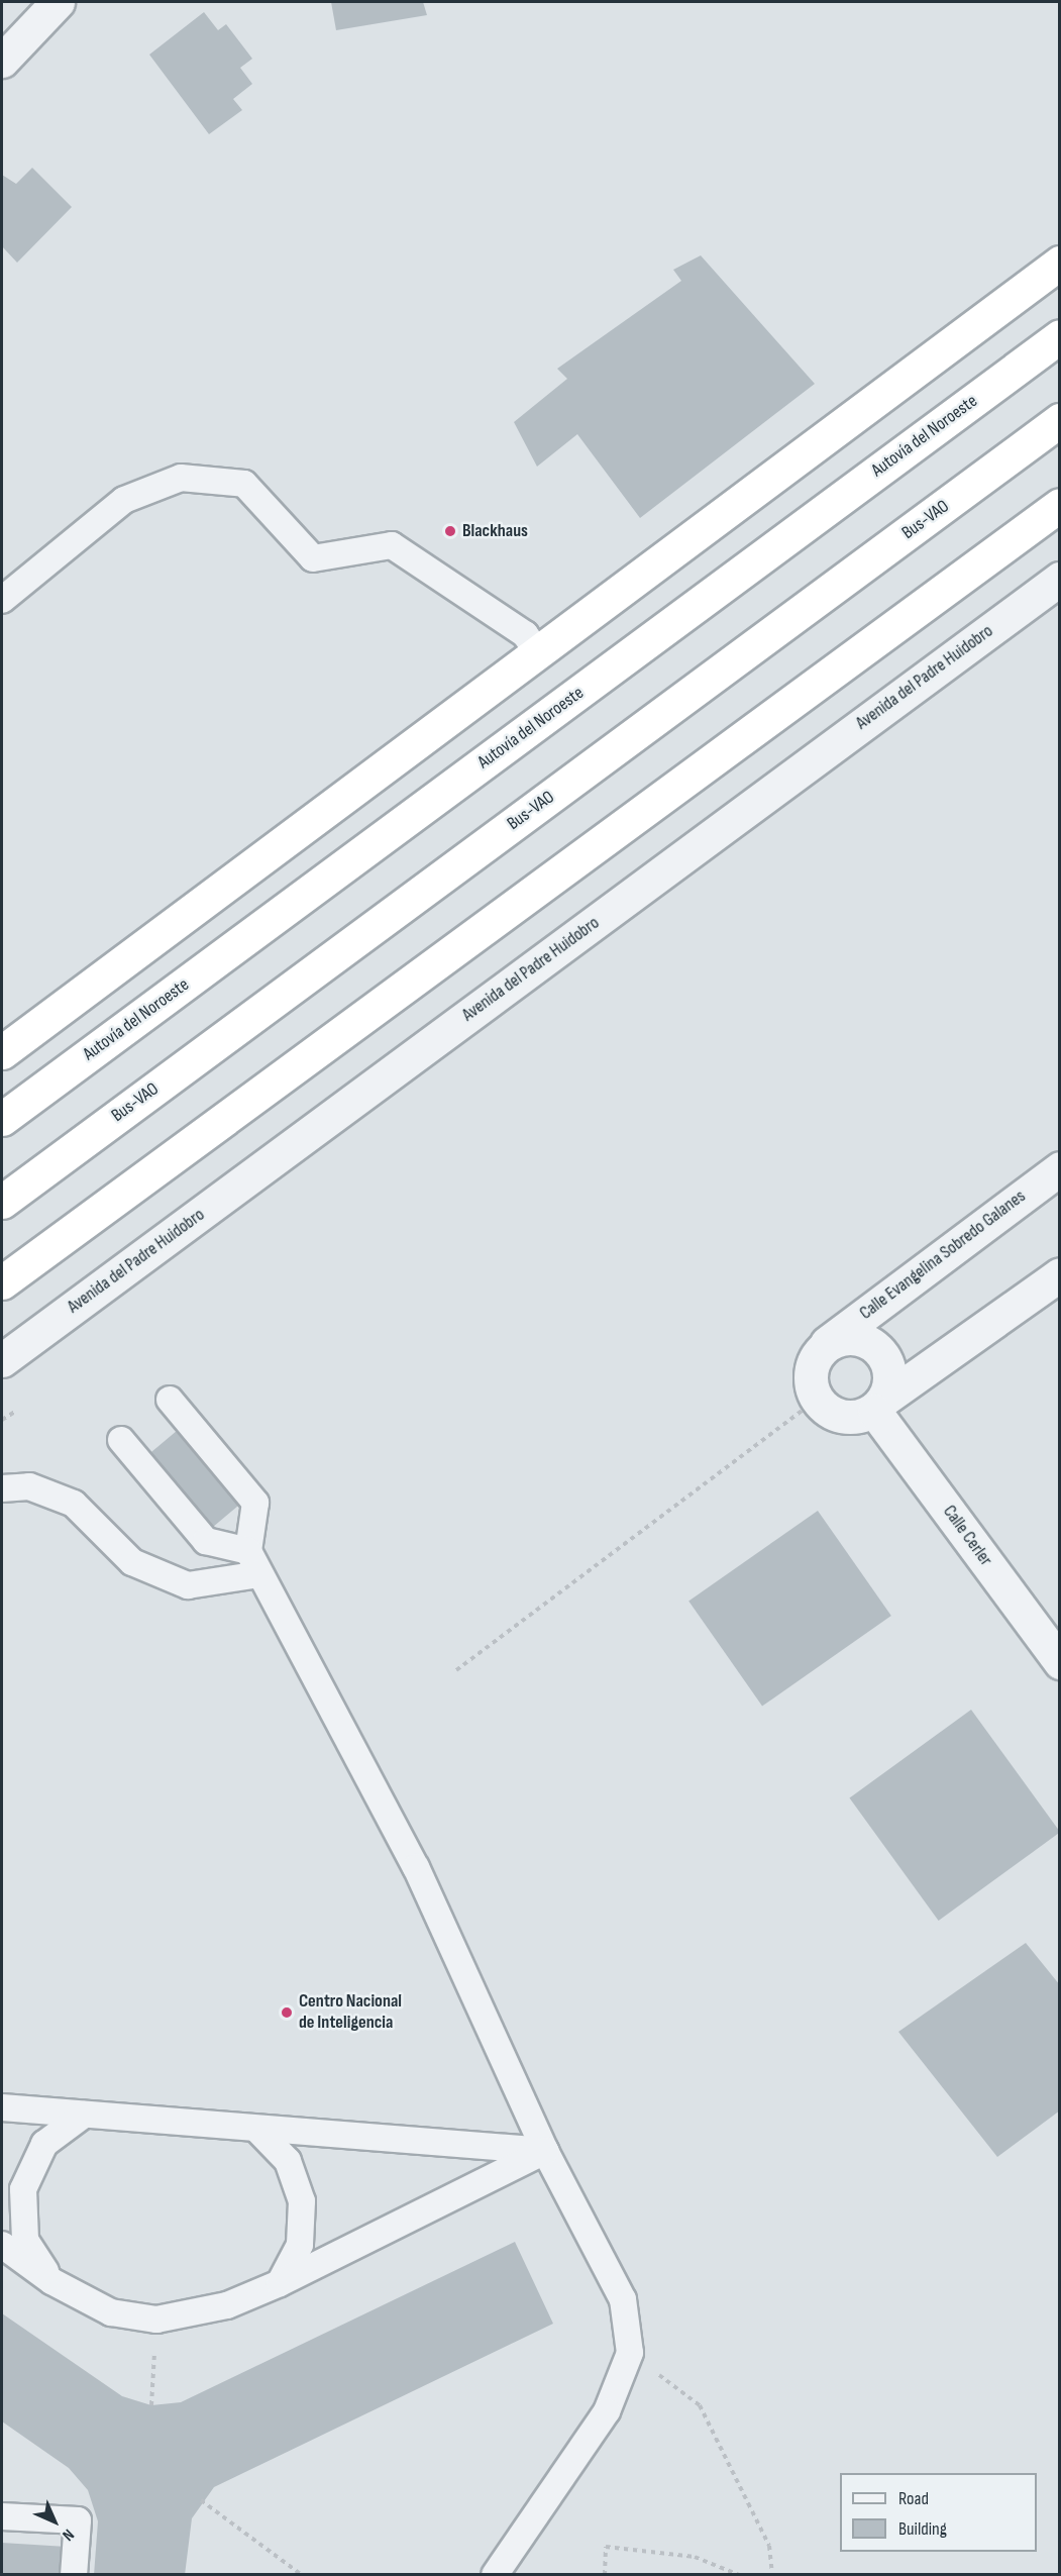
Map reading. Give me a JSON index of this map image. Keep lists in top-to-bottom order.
{
  "streets": {
    "highway": ["Autovía del Noroeste", "Bus-VAO"],
    "street": ["Avenida del Padre Huidobro", "Calle Evangelina Sobredo Galanes", "Calle Cerler"]
  },
  "crossings": [
    ["Calle Evangelina Sobredo Galanes", "Calle Cerler"]
  ],
  "places": ["Blackhaus", "Centro Nacional de Inteligencia"],
  "legend": ["Road", "Building"],
  "north": "bottom right"
}
